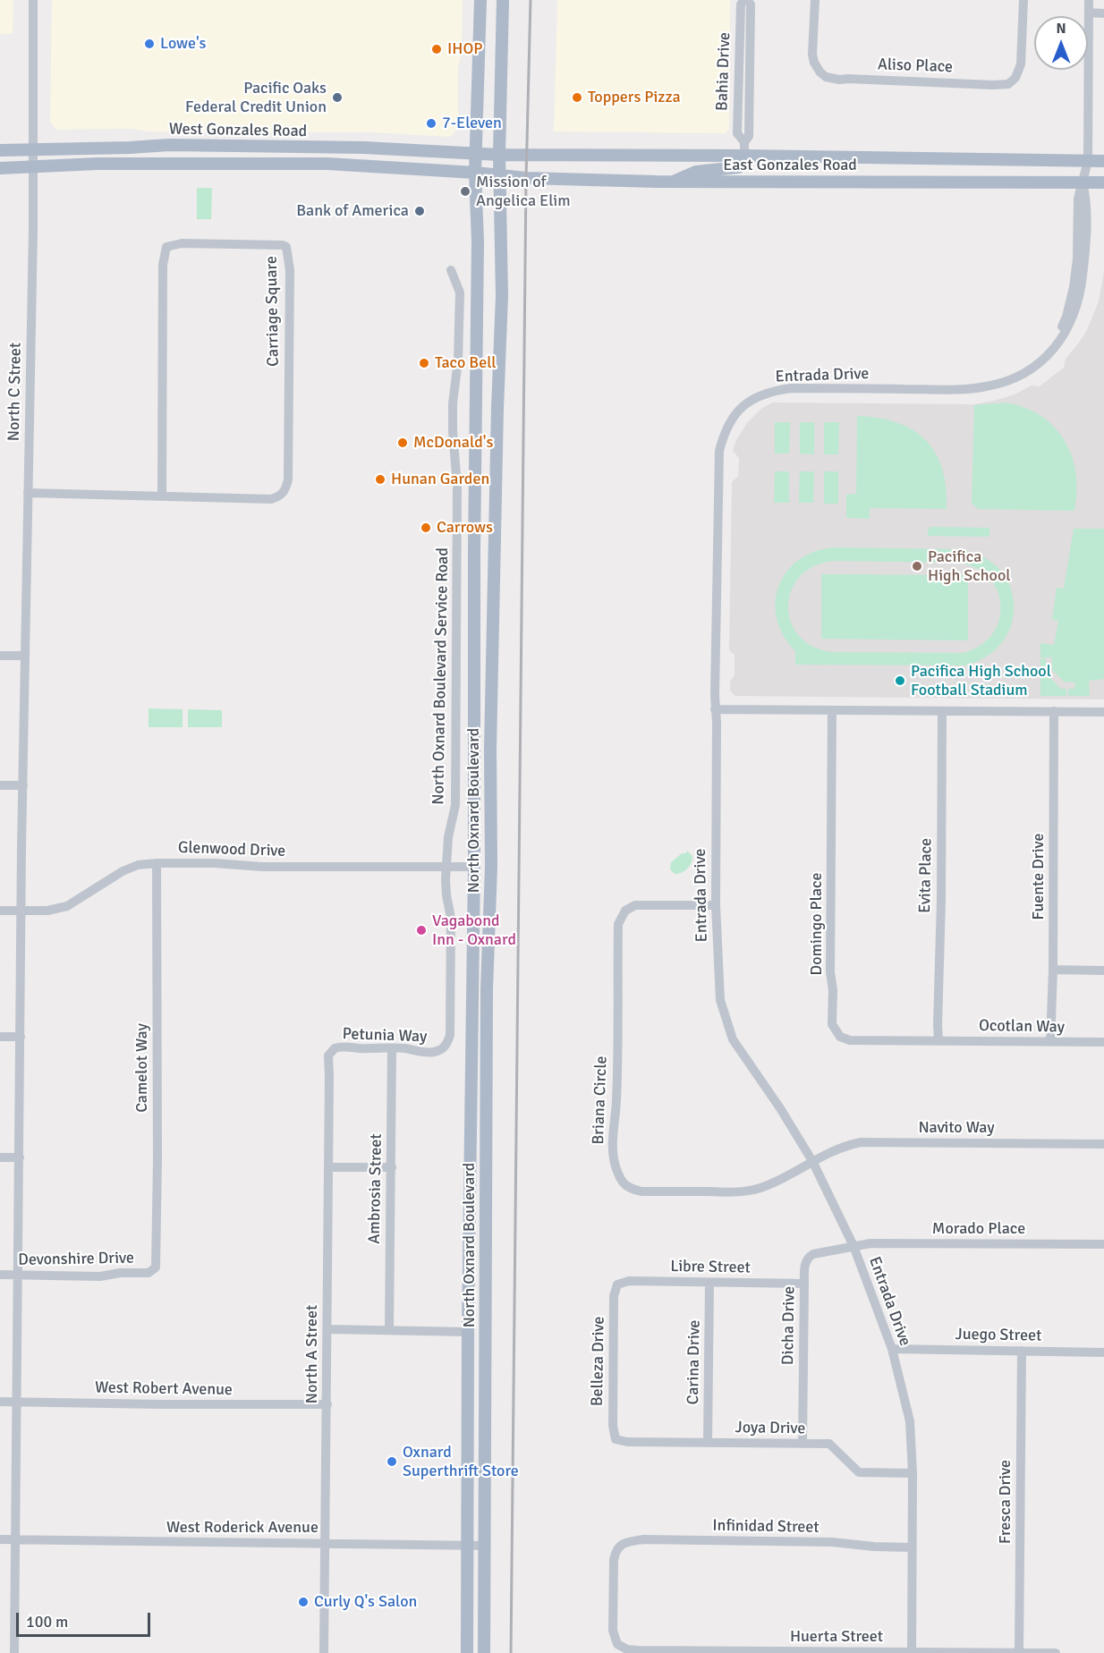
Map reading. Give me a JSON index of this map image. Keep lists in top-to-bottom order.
{
  "streets": {
    "main road": ["West Gonzales Road", "East Gonzales Road", "North Oxnard Boulevard"],
    "street": [
      "Aliso Place",
      "Bahia Drive",
      "Carriage Square",
      "Entrada Drive",
      "North C Street",
      "North Oxnard Boulevard Service Road",
      "Glenwood Drive",
      "Evita Place",
      "Fuente Drive",
      "Domingo Place",
      "Ocotlan Way",
      "Petunia Way",
      "Camelot Way",
      "Briana Circle",
      "Navito Way",
      "Ambrosia Street",
      "Morado Place",
      "Devonshire Drive",
      "Libre Street",
      "Dicha Drive",
      "Juego Street",
      "North A Street",
      "Belleza Drive",
      "Carina Drive",
      "West Robert Avenue",
      "Joya Drive",
      "Fresca Drive",
      "Infinidad Street",
      "West Roderick Avenue",
      "Huerta Street"
    ]
  },
  "crossings": [
    ["Bahia Drive", "East Gonzales Road"],
    ["West Gonzales Road", "East Gonzales Road"],
    ["West Gonzales Road", "North C Street"],
    ["West Gonzales Road", "North Oxnard Boulevard"],
    ["East Gonzales Road", "Entrada Drive"],
    ["East Gonzales Road", "North Oxnard Boulevard"],
    ["Carriage Square", "North C Street"],
    ["Entrada Drive", "Briana Circle"],
    ["Entrada Drive", "Navito Way"],
    ["Entrada Drive", "Morado Place"],
    ["Entrada Drive", "Dicha Drive"],
    ["Entrada Drive", "Juego Street"],
    ["Entrada Drive", "Joya Drive"],
    ["Entrada Drive", "Infinidad Street"],
    ["Entrada Drive", "Huerta Street"],
    ["North C Street", "Glenwood Drive"],
    ["North C Street", "Devonshire Drive"],
    ["North C Street", "West Robert Avenue"],
    ["North C Street", "West Roderick Avenue"],
    ["North Oxnard Boulevard Service Road", "Glenwood Drive"],
    ["North Oxnard Boulevard Service Road", "Petunia Way"],
    ["North Oxnard Boulevard", "Glenwood Drive"],
    ["North Oxnard Boulevard", "West Roderick Avenue"],
    ["Glenwood Drive", "Camelot Way"],
    ["Evita Place", "Domingo Place"],
    ["Evita Place", "Ocotlan Way"],
    ["Fuente Drive", "Ocotlan Way"],
    ["Domingo Place", "Ocotlan Way"],
    ["Petunia Way", "Ambrosia Street"],
    ["Petunia Way", "North A Street"],
    ["Camelot Way", "Devonshire Drive"],
    ["Briana Circle", "Navito Way"],
    ["Morado Place", "Dicha Drive"],
    ["Libre Street", "Dicha Drive"],
    ["Libre Street", "Belleza Drive"],
    ["Libre Street", "Carina Drive"],
    ["Dicha Drive", "Joya Drive"],
    ["Juego Street", "Fresca Drive"],
    ["North A Street", "West Robert Avenue"],
    ["North A Street", "West Roderick Avenue"],
    ["Belleza Drive", "Joya Drive"],
    ["Carina Drive", "Joya Drive"],
    ["Fresca Drive", "Huerta Street"],
    ["Infinidad Street", "Huerta Street"]
  ],
  "places": [
    "Lowe's",
    "IHOP",
    "Pacific Oaks Federal Credit Union",
    "Toppers Pizza",
    "7-Eleven",
    "Mission of Angelica Elim",
    "Bank of America",
    "Taco Bell",
    "McDonald's",
    "Hunan Garden",
    "Carrows",
    "Pacifica High School",
    "Pacifica High School Football Stadium",
    "Vagabond Inn - Oxnard",
    "Oxnard Superthrift Store",
    "Curly Q's Salon"
  ],
  "scale_bar": "100 m",
  "north": "top"
}
